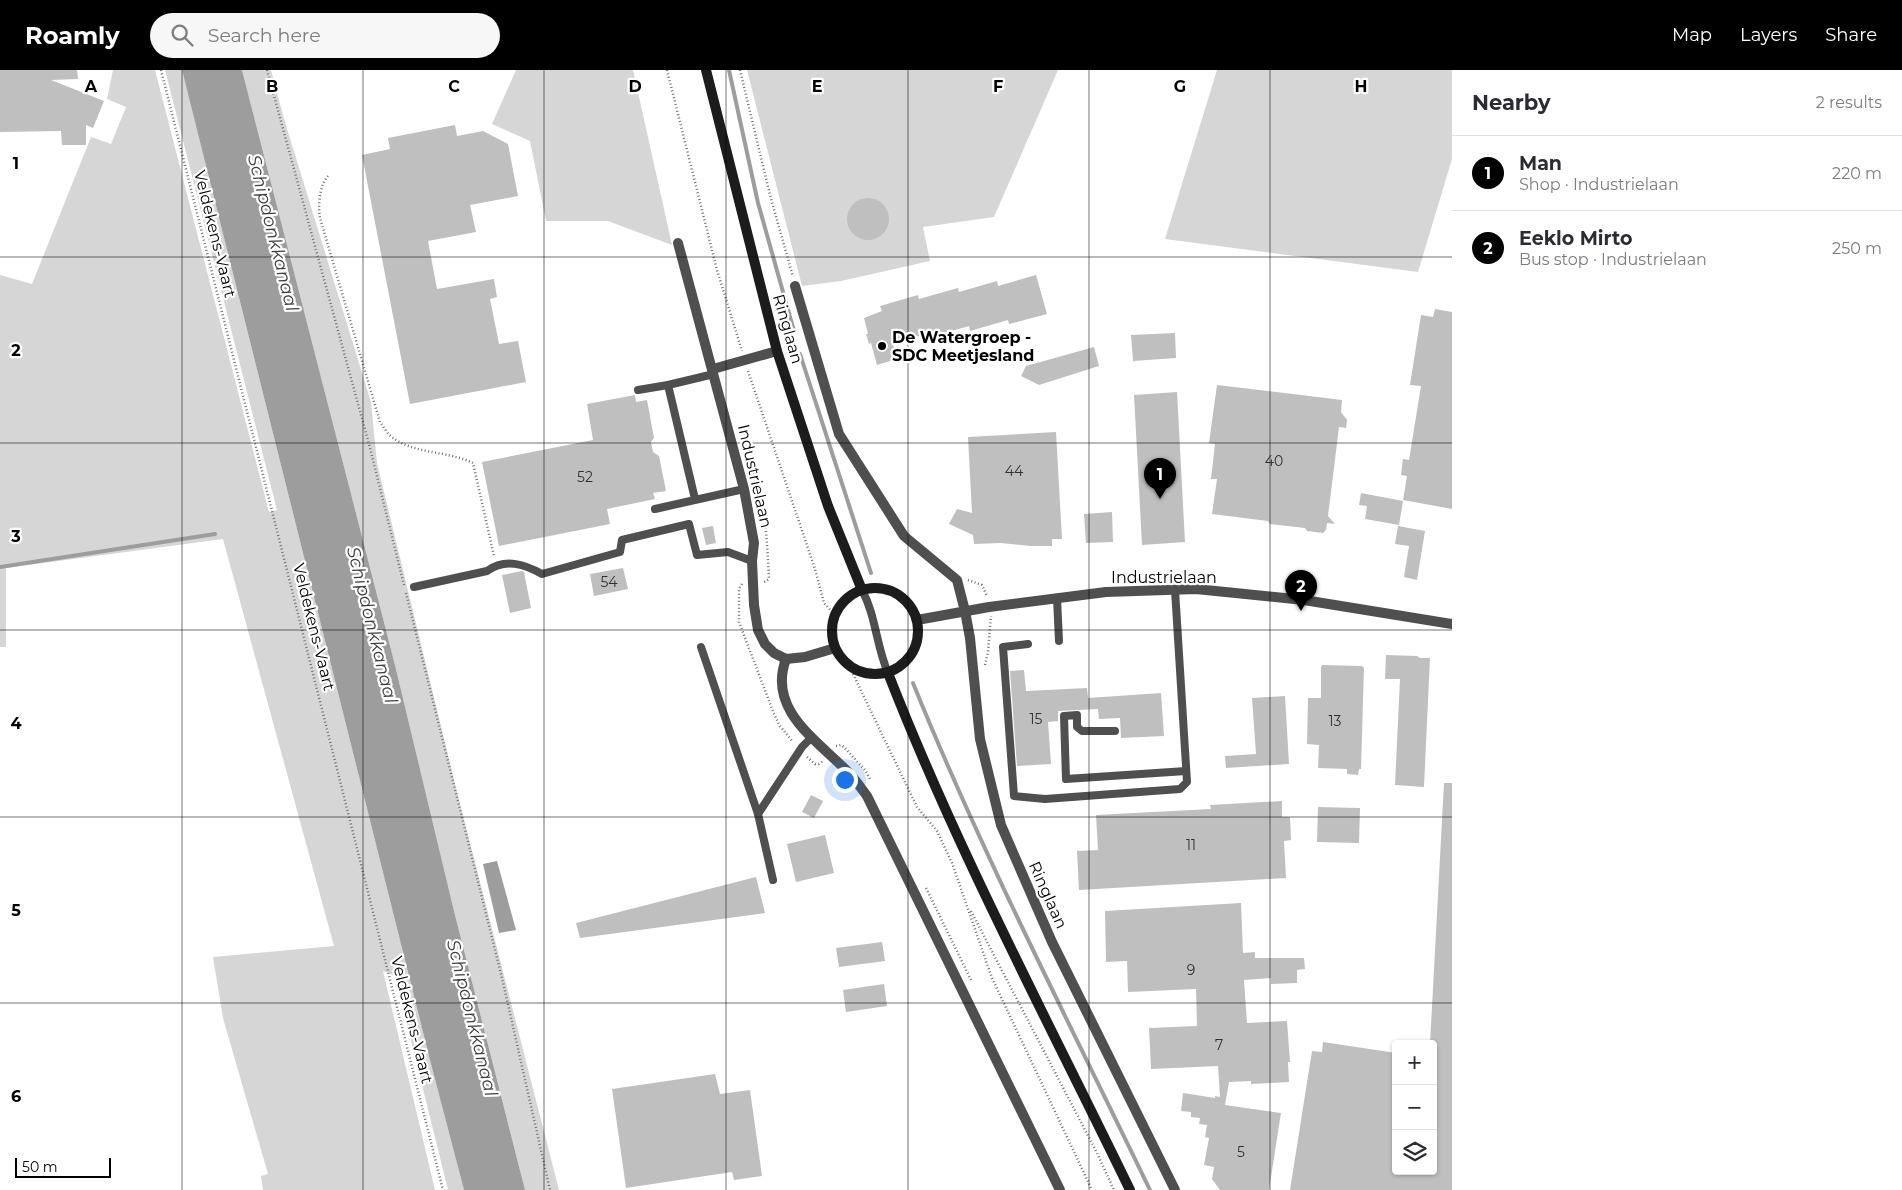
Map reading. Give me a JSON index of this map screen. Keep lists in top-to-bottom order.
{
  "streets": {
    "main road": ["Ringlaan"],
    "street": ["Industrielaan"],
    "path": ["Veldekens-Vaart"]
  },
  "crossings": [
    ["Ringlaan", "Industrielaan"]
  ],
  "water": ["Schipdonkkanaal"],
  "places": ["De Watergroep - SDC Meetjesland"],
  "house_numbers": [
    "40",
    "44",
    "52",
    "54",
    "15",
    "13",
    "11",
    "9",
    "7",
    "5"
  ],
  "scale_bar": "50 m",
  "page": {
    "header": "Roamly",
    "search": "Search here",
    "nav": ["Map", "Layers", "Share"],
    "heading": ["Nearby", "2 results"],
    "list": [
      {
        "mark": "1",
        "name": "Man",
        "note": "Shop · Industrielaan",
        "value": "220 m"
      },
      {
        "mark": "2",
        "name": "Eeklo Mirto",
        "note": "Bus stop · Industrielaan",
        "value": "250 m"
      }
    ],
    "pins": ["1", "2"],
    "map_buttons": ["+", "−"],
    "scale": "50 m"
  },
  "grid": {
    "columns": [
      "A",
      "B",
      "C",
      "D",
      "E",
      "F",
      "G",
      "H"
    ],
    "rows": [
      "1",
      "2",
      "3",
      "4",
      "5",
      "6"
    ]
  }
}
